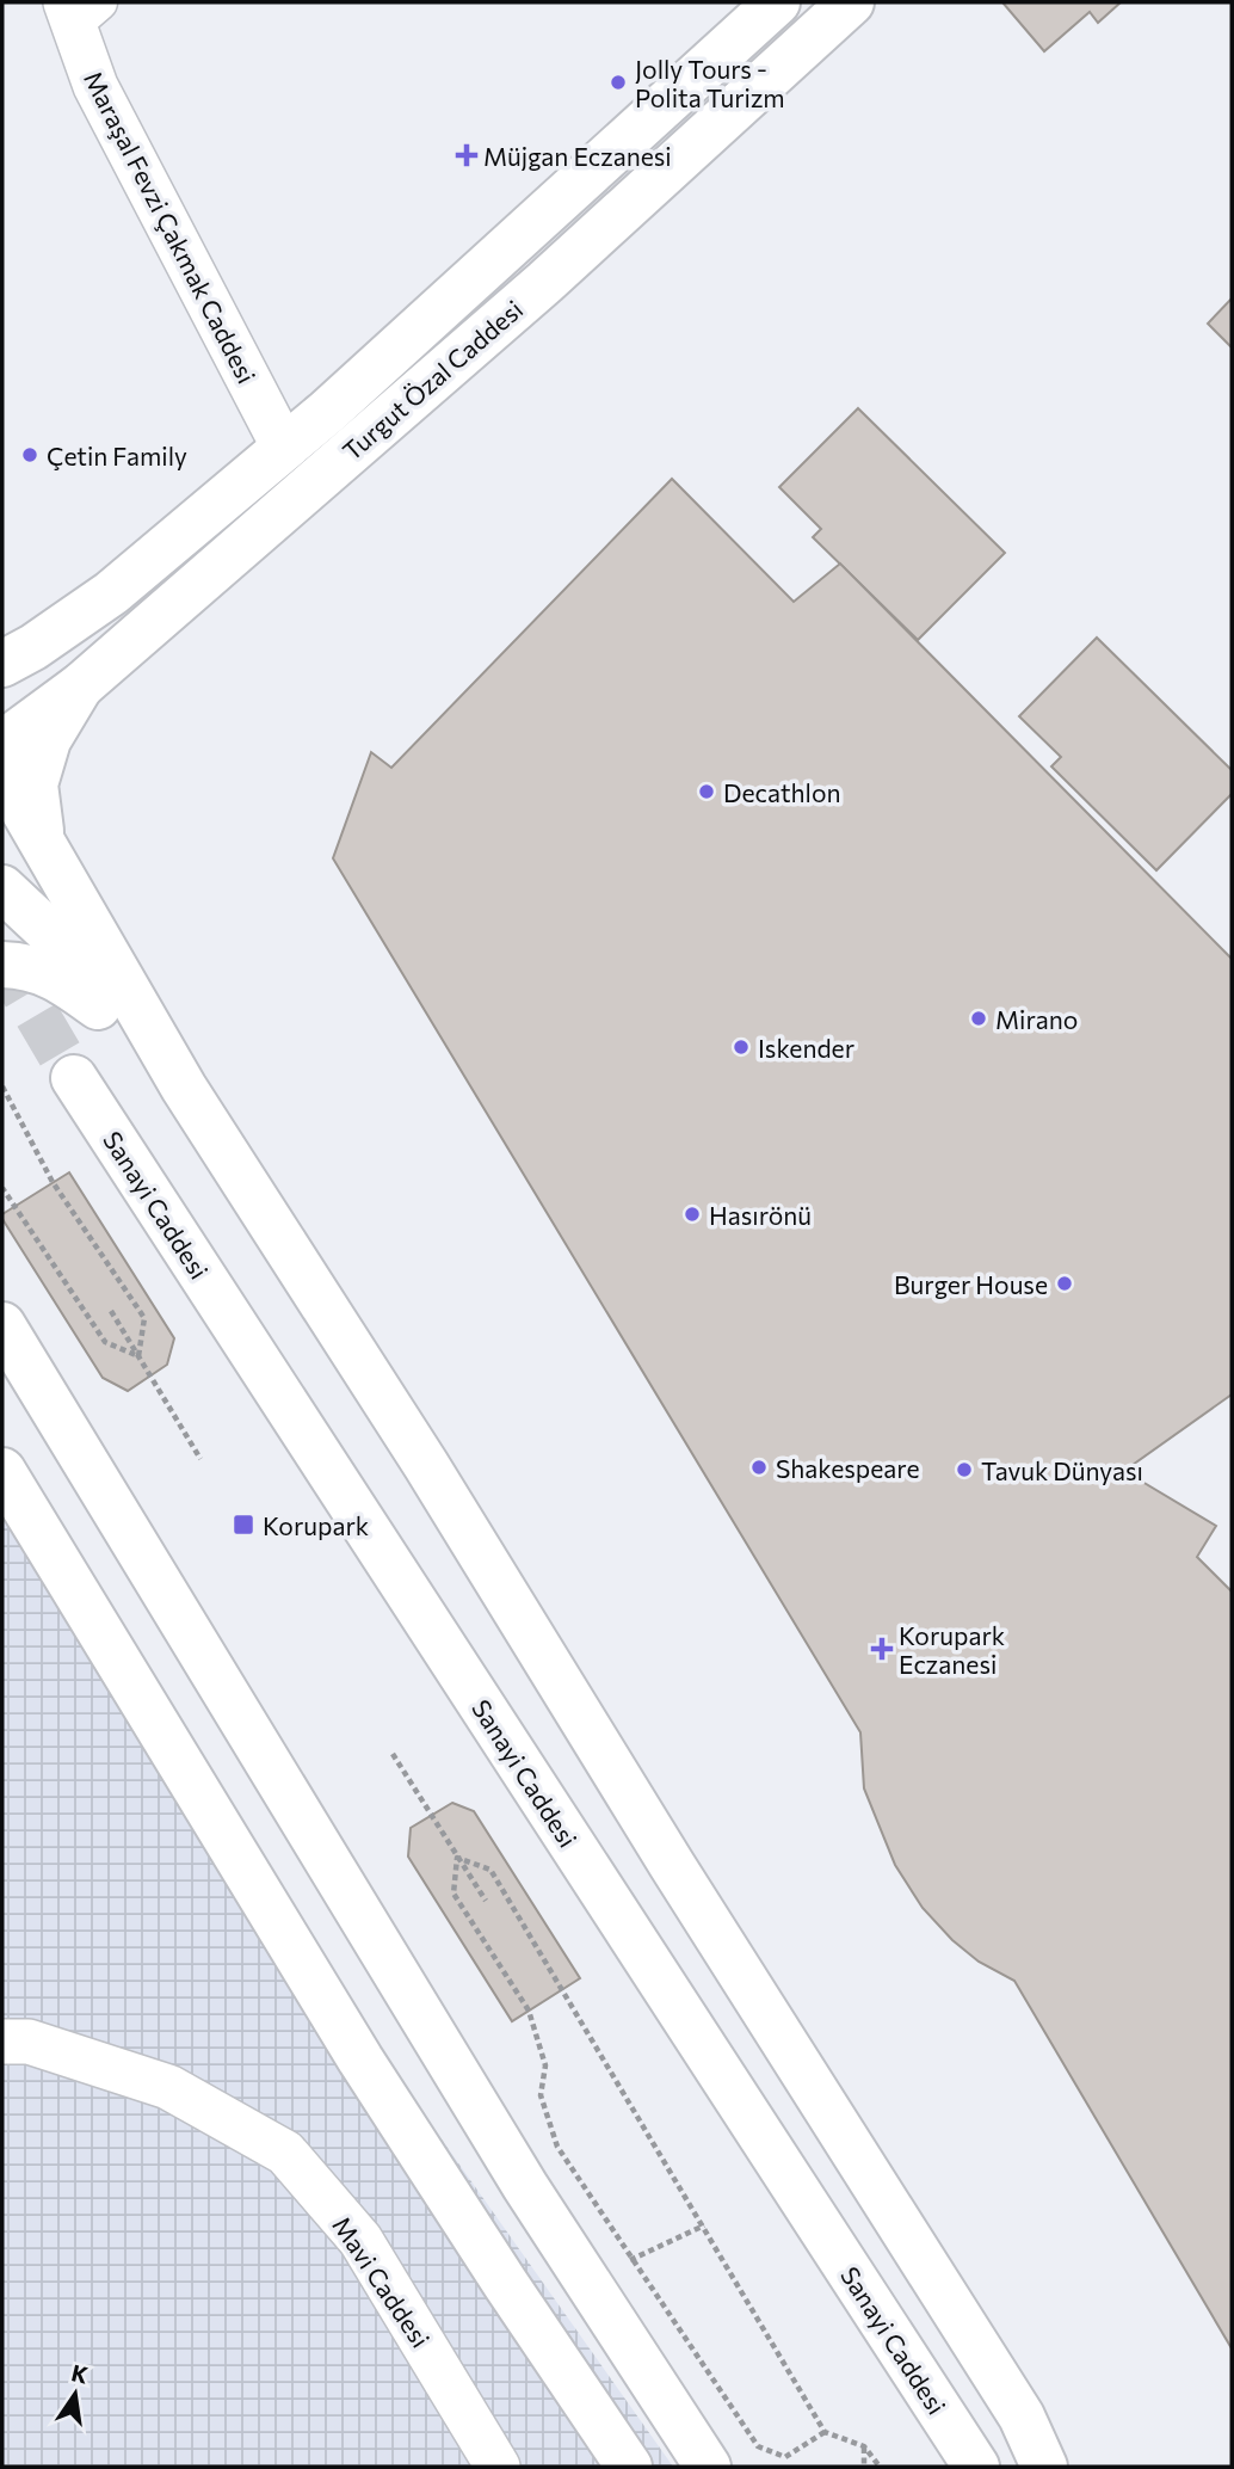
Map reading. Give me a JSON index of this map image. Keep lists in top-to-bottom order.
{
  "streets": {
    "main road": ["Turgut Özal Caddesi", "Sanayi Caddesi"],
    "street": ["Maraşal Fevzi Çakmak Caddesi", "Mavi Caddesi"]
  },
  "crossings": [
    ["Maraşal Fevzi Çakmak Caddesi", "Turgut Özal Caddesi"]
  ],
  "places": {
    "other": [
      "Jolly Tours - Polita Turizm",
      "Çetin Family",
      "Decathlon",
      "Mirano",
      "Iskender",
      "Hasırönü",
      "Burger House",
      "Shakespeare",
      "Tavuk Dünyası"
    ],
    "health": ["Müjgan Eczanesi", "Korupark Eczanesi"],
    "transit": ["Korupark"]
  },
  "north": "top"
}
